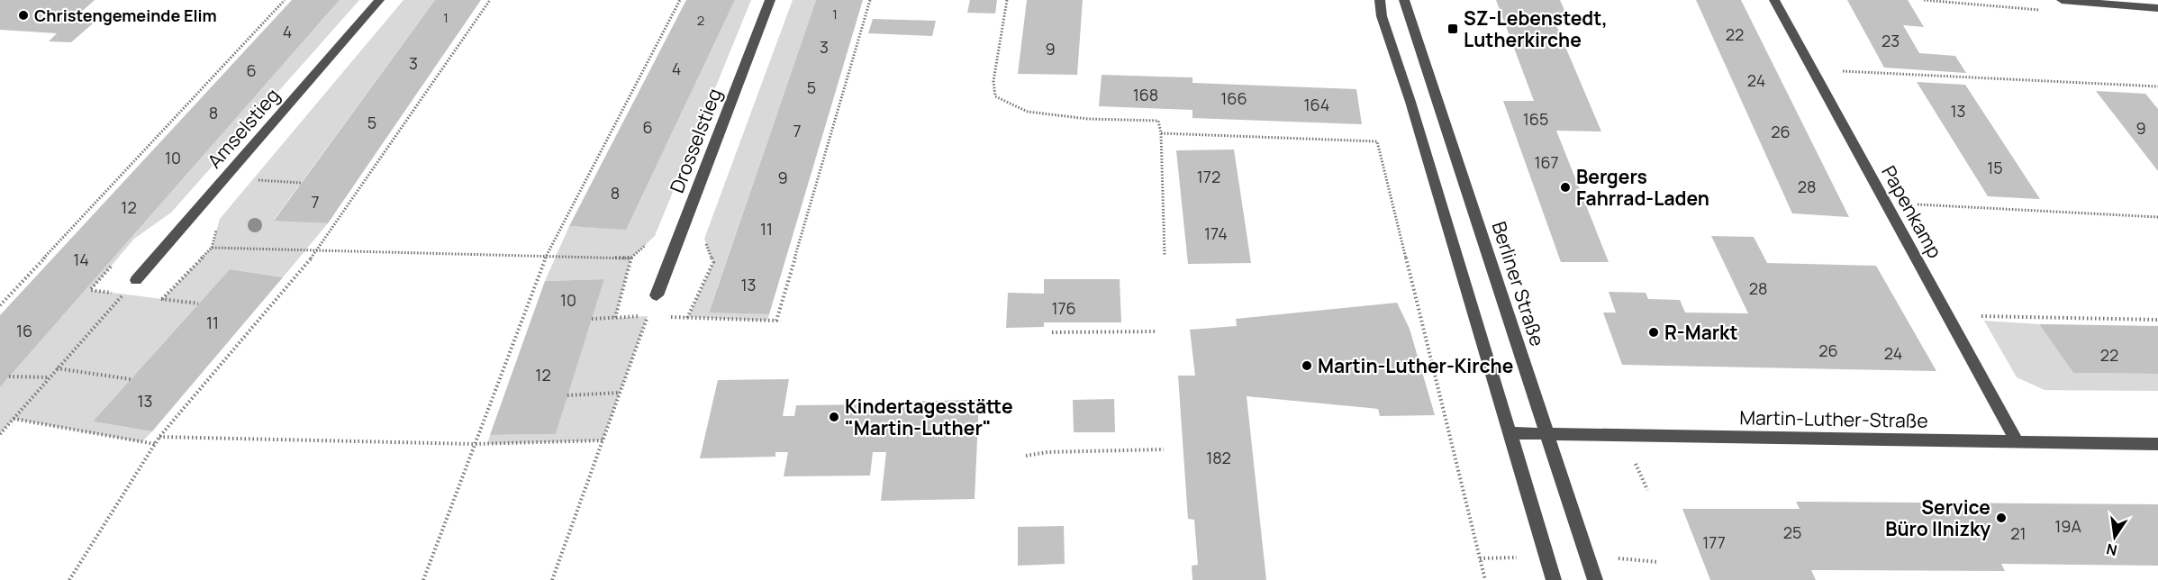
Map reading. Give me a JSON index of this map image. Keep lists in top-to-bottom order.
{
  "streets": {
    "street": [
      "Amselstieg",
      "Drosselstieg",
      "Papenkamp",
      "Berliner Straße",
      "Martin-Luther-Straße"
    ]
  },
  "crossings": [
    ["Papenkamp", "Martin-Luther-Straße"],
    ["Berliner Straße", "Martin-Luther-Straße"]
  ],
  "places": {
    "other": [
      "Christengemeinde Elim",
      "Bergers Fahrrad-Laden",
      "R-Markt",
      "Martin-Luther-Kirche",
      "Kindertagesstätte \"Martin-Luther\"",
      "Service Büro Ilnizky"
    ],
    "transit": ["SZ-Lebenstedt, Lutherkirche"]
  },
  "house_numbers": [
    "1",
    "1",
    "2",
    "4",
    "22",
    "23",
    "3",
    "9",
    "3",
    "4",
    "6",
    "24",
    "5",
    "168",
    "166",
    "164",
    "13",
    "8",
    "165",
    "5",
    "6",
    "9",
    "7",
    "26",
    "10",
    "167",
    "15",
    "172",
    "9",
    "28",
    "8",
    "7",
    "12",
    "11",
    "174",
    "14",
    "13",
    "28",
    "10",
    "176",
    "11",
    "16",
    "26",
    "24",
    "22",
    "12",
    "13",
    "182",
    "19A",
    "25",
    "21",
    "177"
  ],
  "north": "bottom"
}
